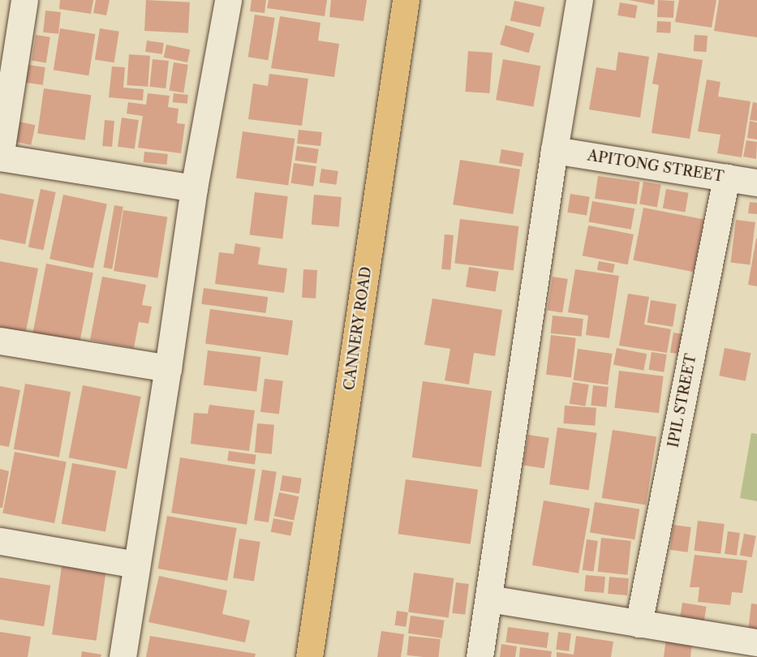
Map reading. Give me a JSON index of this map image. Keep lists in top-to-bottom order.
{
  "streets": {
    "main road": ["CANNERY ROAD"],
    "street": ["APITONG STREET", "IPIL STREET"]
  },
  "crossings": [
    ["APITONG STREET", "IPIL STREET"]
  ]
}
